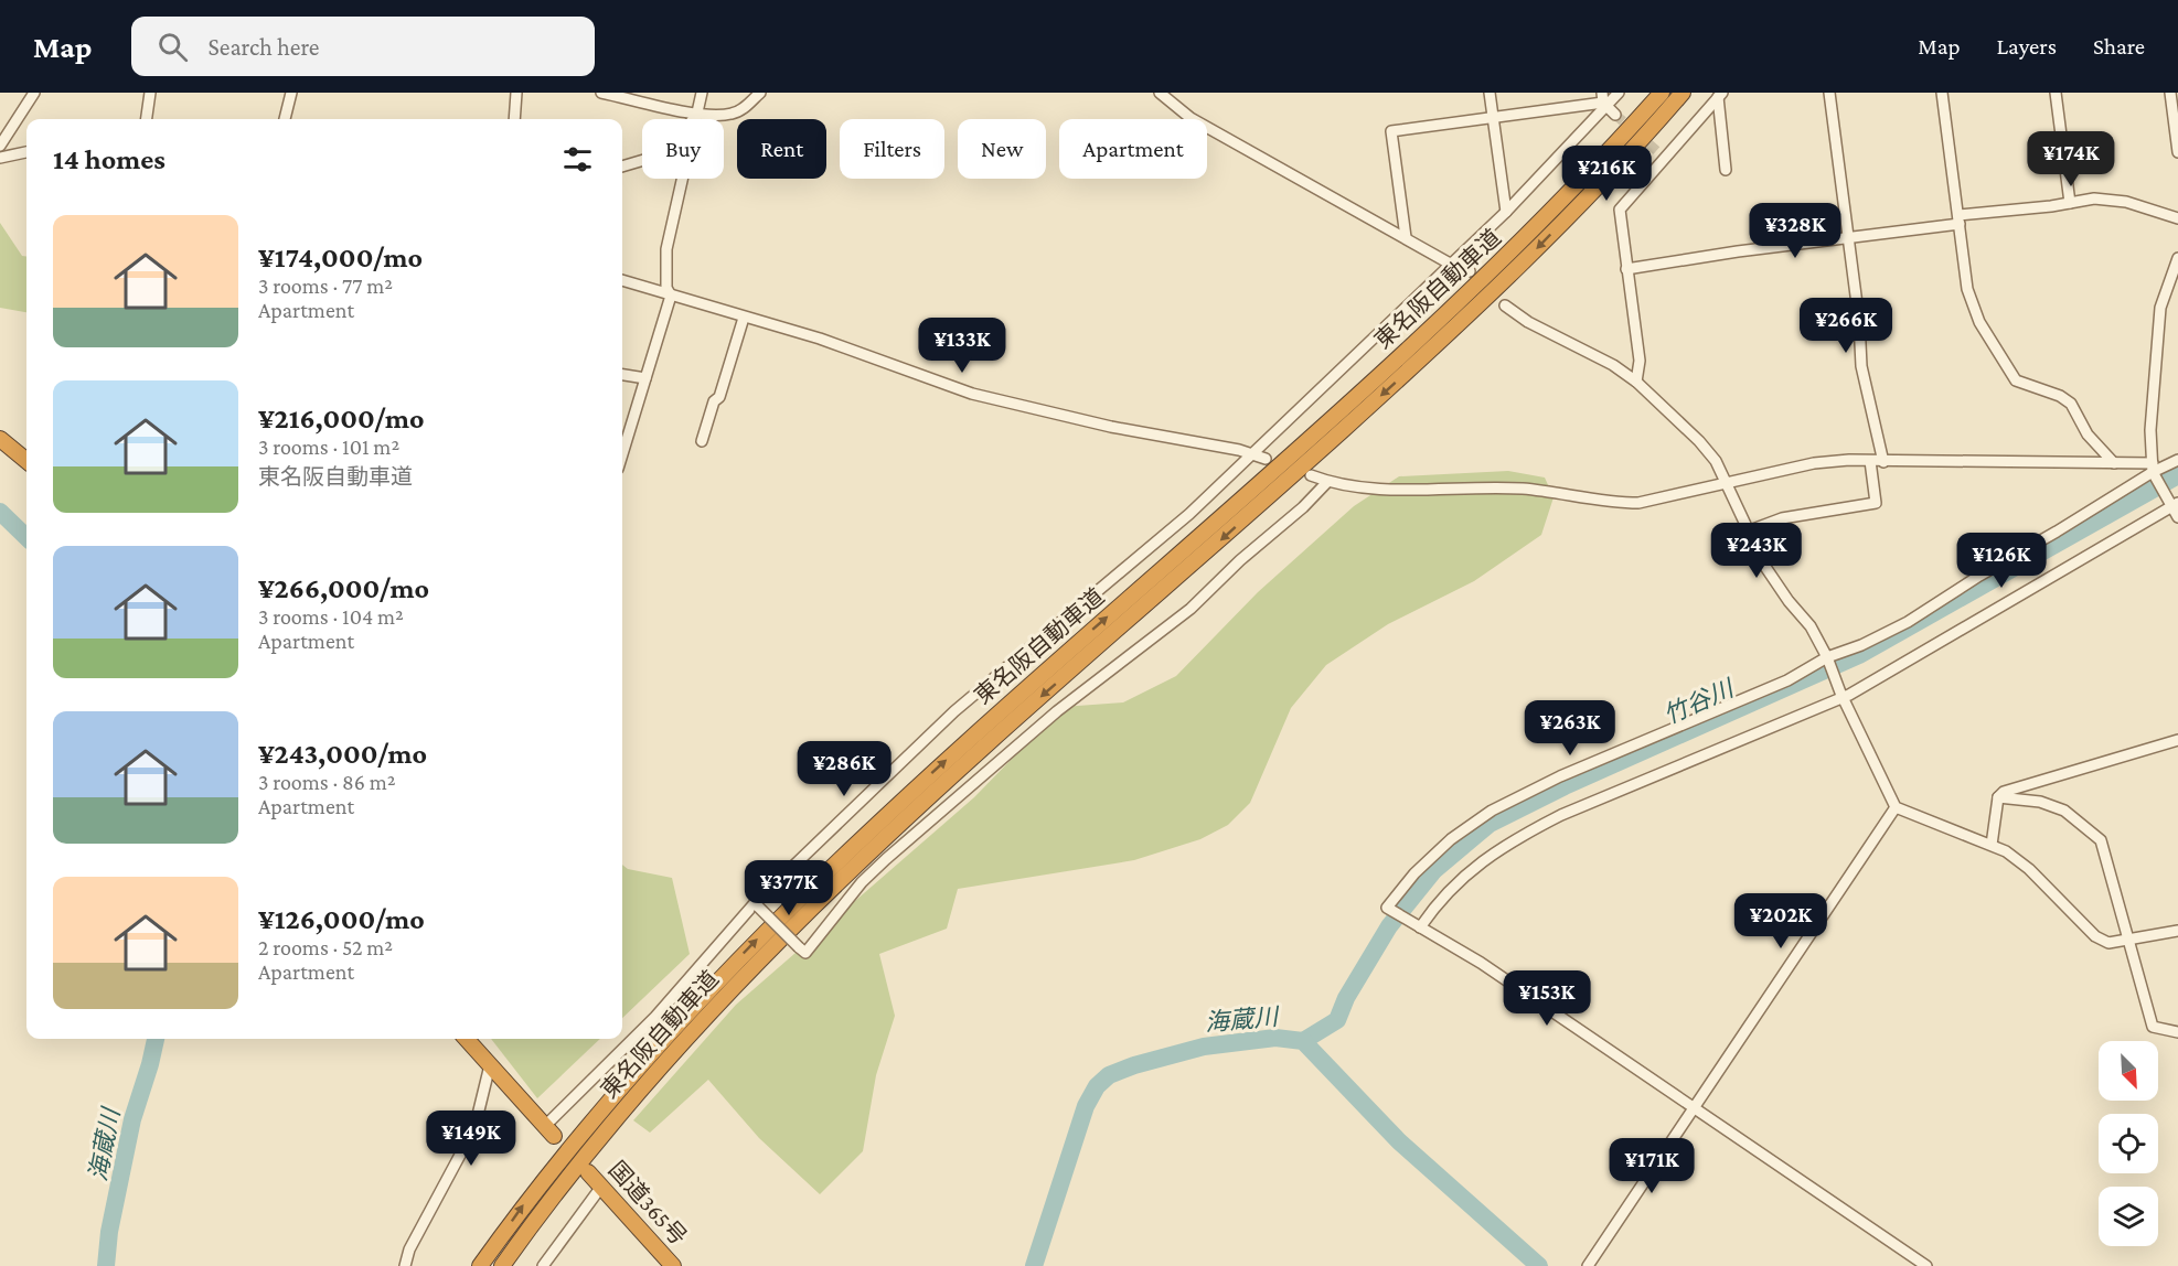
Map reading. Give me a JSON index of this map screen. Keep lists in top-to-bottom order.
{
  "streets": {
    "highway": ["東名阪自動車道", "国道365号"]
  },
  "water": ["竹谷川", "海蔵川"],
  "north": "bottom right",
  "page": {
    "header": "Map",
    "search": "Search here",
    "nav": ["Map", "Layers", "Share"],
    "chip": [
      "Buy",
      "Rent",
      "Filters",
      "New",
      "Apartment"
    ],
    "heading": "14 homes",
    "price": [
      "¥174K",
      "¥216K",
      "¥328K",
      "¥266K",
      "¥133K",
      "¥243K",
      "¥126K",
      "¥263K",
      "¥286K",
      "¥377K",
      "¥202K",
      "¥153K",
      "¥149K",
      "¥171K"
    ],
    "list": [
      {
        "name": "¥174,000/mo",
        "note": "3 rooms · 77 m² · Apartment"
      },
      {
        "name": "¥216,000/mo",
        "note": "3 rooms · 101 m² · 東名阪自動車道"
      },
      {
        "name": "¥266,000/mo",
        "note": "3 rooms · 104 m² · Apartment"
      },
      {
        "name": "¥243,000/mo",
        "note": "3 rooms · 86 m² · Apartment"
      },
      {
        "name": "¥126,000/mo",
        "note": "2 rooms · 52 m² · Apartment"
      }
    ]
  }
}
